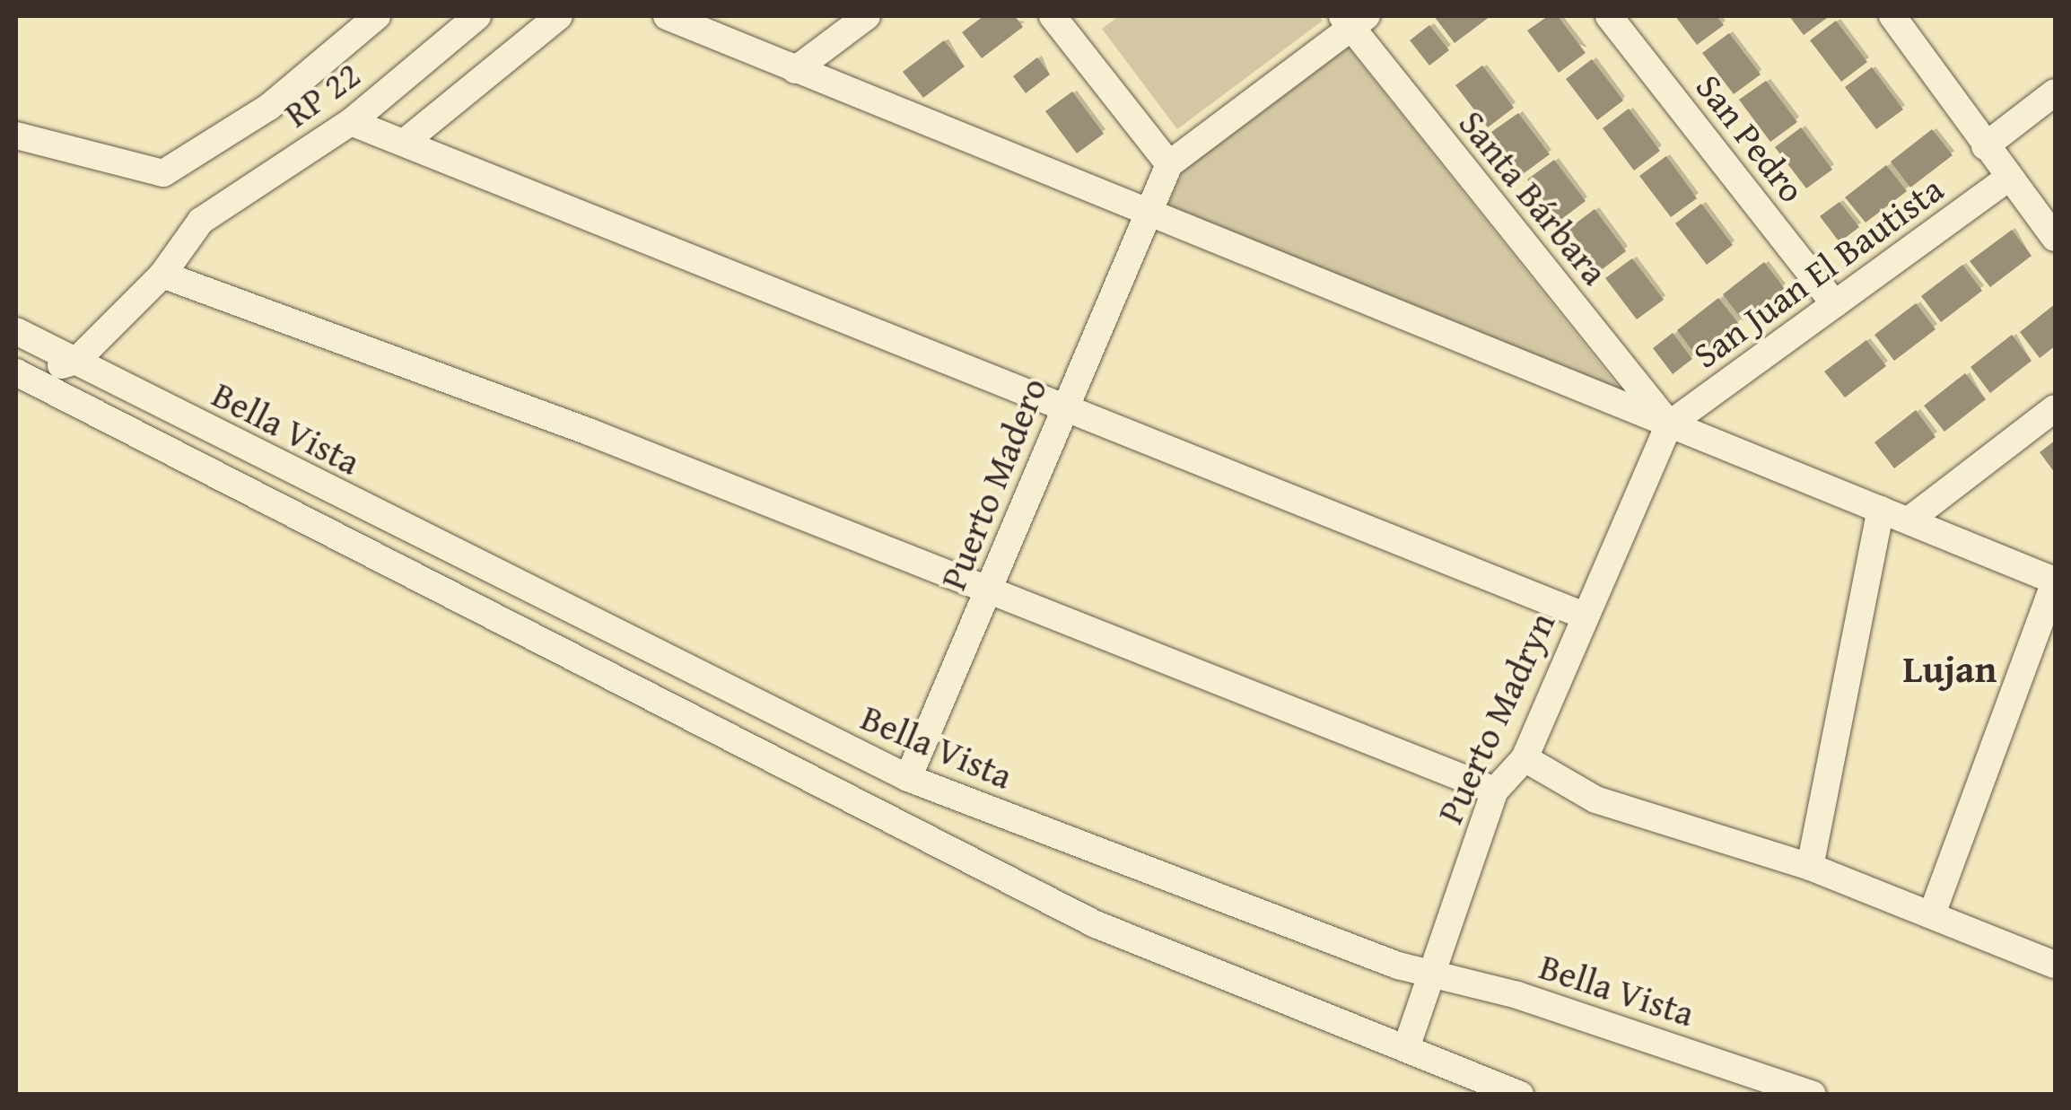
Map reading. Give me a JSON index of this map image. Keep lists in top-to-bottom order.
{
  "streets": {
    "street": [
      "RP 22",
      "San Pedro",
      "Santa Bárbara",
      "San Juan El Bautista",
      "Bella Vista",
      "Puerto Madero",
      "Puerto Madryn"
    ]
  },
  "crossings": [
    ["San Pedro", "San Juan El Bautista"],
    ["Santa Bárbara", "San Juan El Bautista"],
    ["Santa Bárbara", "Puerto Madryn"],
    ["San Juan El Bautista", "Puerto Madryn"],
    ["Bella Vista", "Puerto Madero"],
    ["Bella Vista", "Puerto Madryn"]
  ],
  "districts": ["Lujan"]
}
